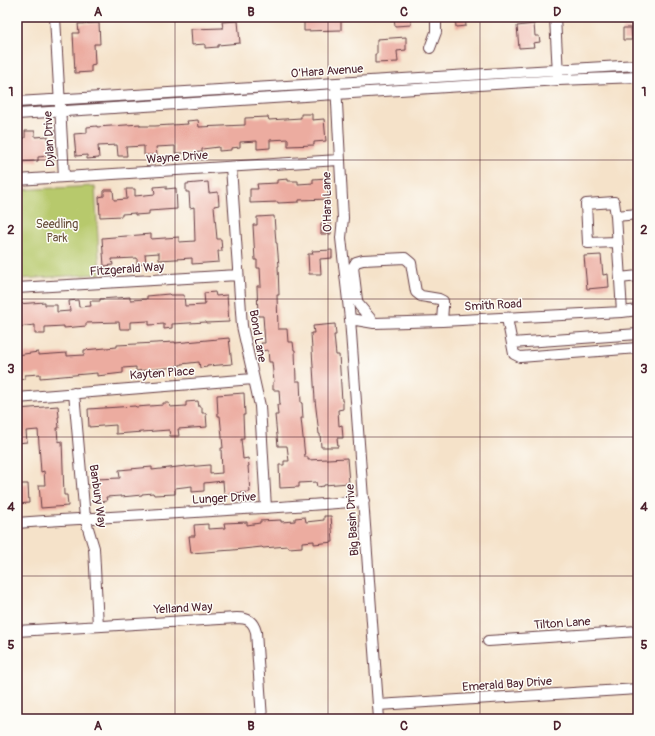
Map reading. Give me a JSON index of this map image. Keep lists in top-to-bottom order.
{
  "streets": {
    "street": [
      "O'Hara Avenue",
      "Dylan Drive",
      "Wayne Drive",
      "O'Hara Lane",
      "Fitzgerald Way",
      "Smith Road",
      "Bond Lane",
      "Kayten Place",
      "Banbury Way",
      "Lunger Drive",
      "Big Basin Drive",
      "Yelland Way",
      "Tilton Lane",
      "Emerald Bay Drive"
    ]
  },
  "crossings": [
    ["O'Hara Avenue", "Dylan Drive"],
    ["O'Hara Avenue", "O'Hara Lane"],
    ["Dylan Drive", "Wayne Drive"],
    ["Wayne Drive", "O'Hara Lane"],
    ["Wayne Drive", "Bond Lane"],
    ["O'Hara Lane", "Smith Road"],
    ["O'Hara Lane", "Big Basin Drive"],
    ["Fitzgerald Way", "Bond Lane"],
    ["Smith Road", "Big Basin Drive"],
    ["Bond Lane", "Kayten Place"],
    ["Bond Lane", "Lunger Drive"],
    ["Kayten Place", "Banbury Way"],
    ["Banbury Way", "Lunger Drive"],
    ["Banbury Way", "Yelland Way"],
    ["Lunger Drive", "Big Basin Drive"],
    ["Big Basin Drive", "Emerald Bay Drive"]
  ],
  "parks": ["Seedling Park"],
  "grid": {
    "columns": [
      "A",
      "B",
      "C",
      "D"
    ],
    "rows": [
      "1",
      "2",
      "3",
      "4",
      "5"
    ]
  }
}
